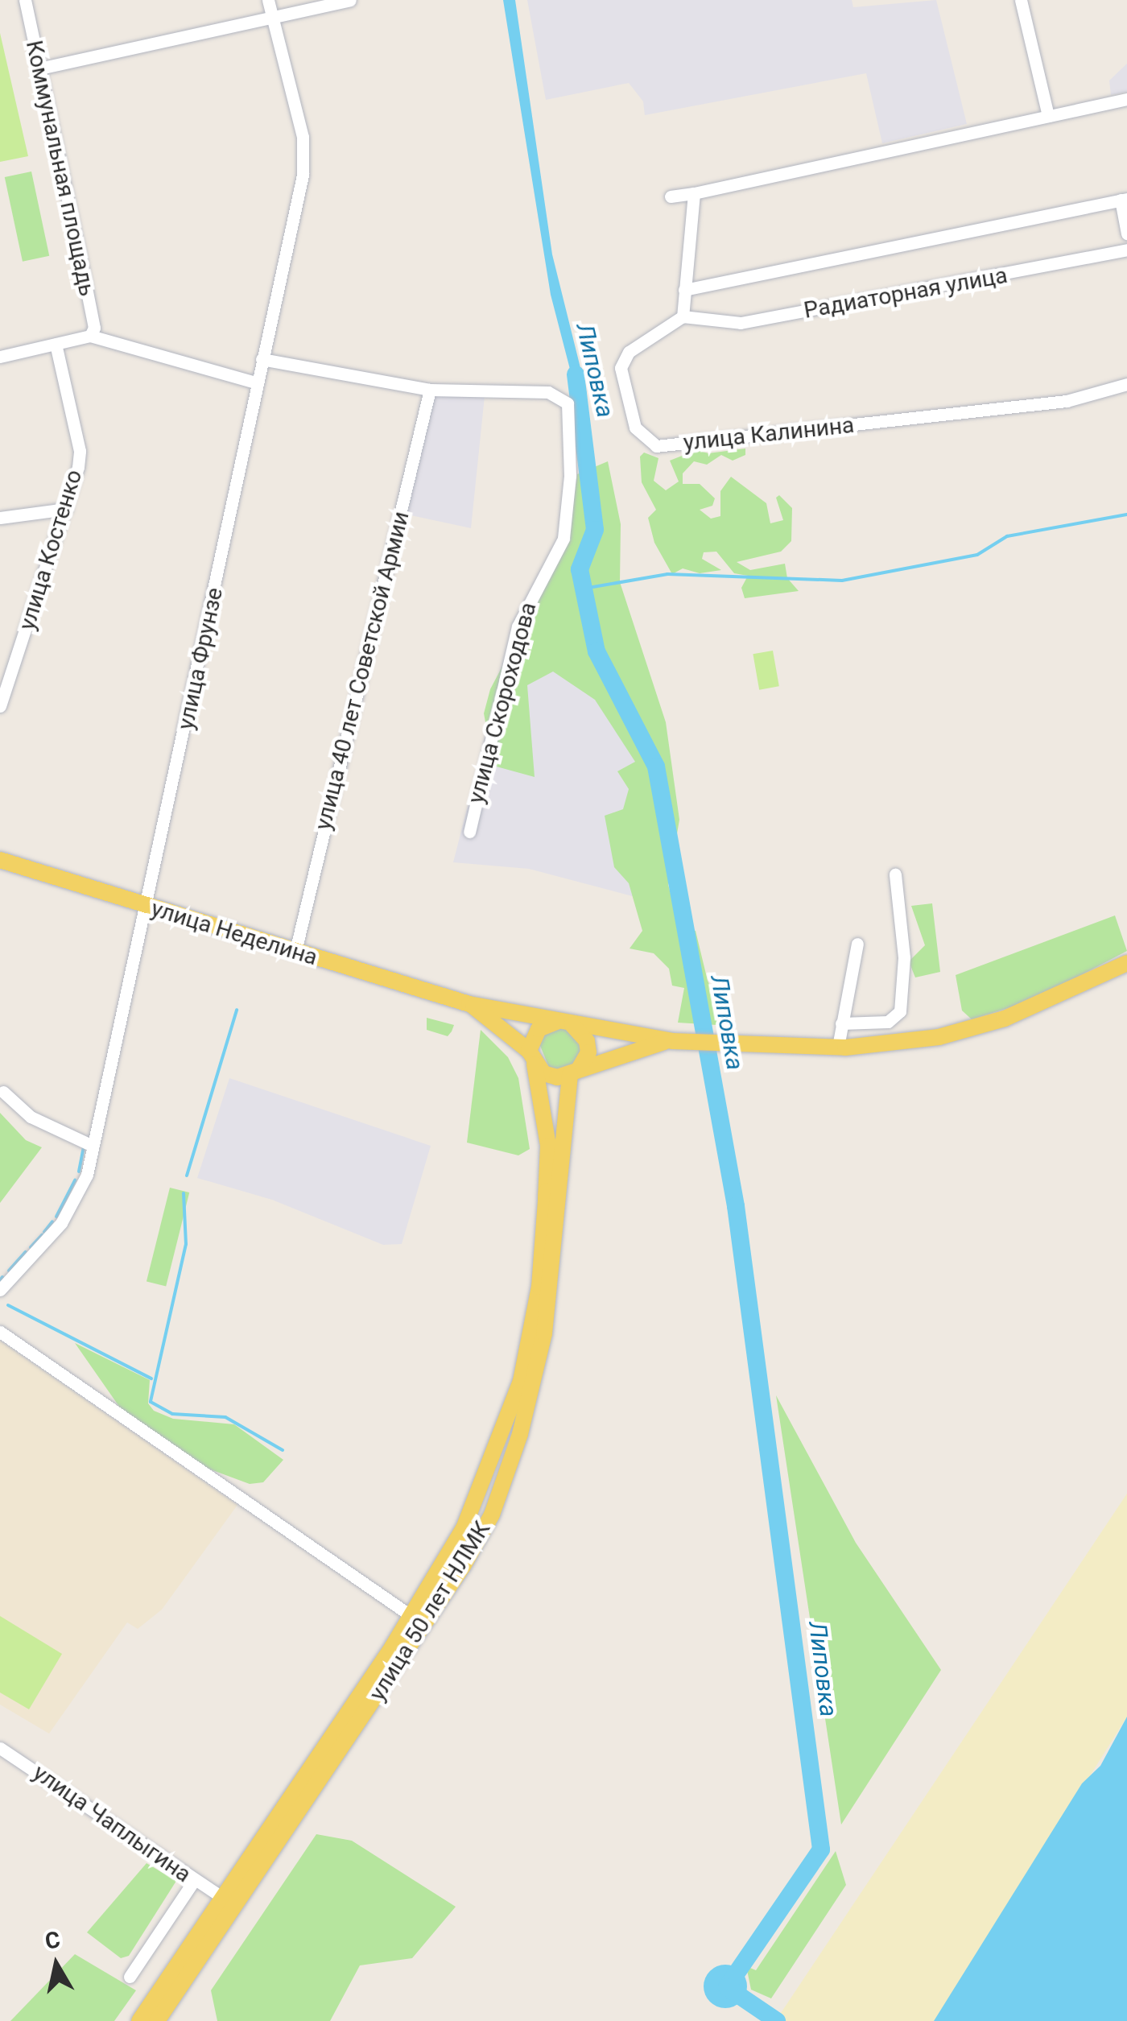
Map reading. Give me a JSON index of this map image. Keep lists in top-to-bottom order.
{
  "streets": {
    "main road": ["улица Неделина", "улица 50 лет НЛМК"],
    "street": [
      "Коммунальная площадь",
      "Радиаторная улица",
      "улица Калинина",
      "улица Костенко",
      "улица Фрунзе",
      "улица 40 лет Советской Армии",
      "улица Скороходова",
      "улица Чаплыгина"
    ]
  },
  "crossings": [
    ["Радиаторная улица", "улица Калинина"],
    ["улица Фрунзе", "улица Неделина"],
    ["улица 40 лет Советской Армии", "улица Скороходова"],
    ["улица 40 лет Советской Армии", "улица Неделина"],
    ["улица Неделина", "улица 50 лет НЛМК"],
    ["улица 50 лет НЛМК", "улица Чаплыгина"]
  ],
  "water": ["Липовка"],
  "north": "top"
}
